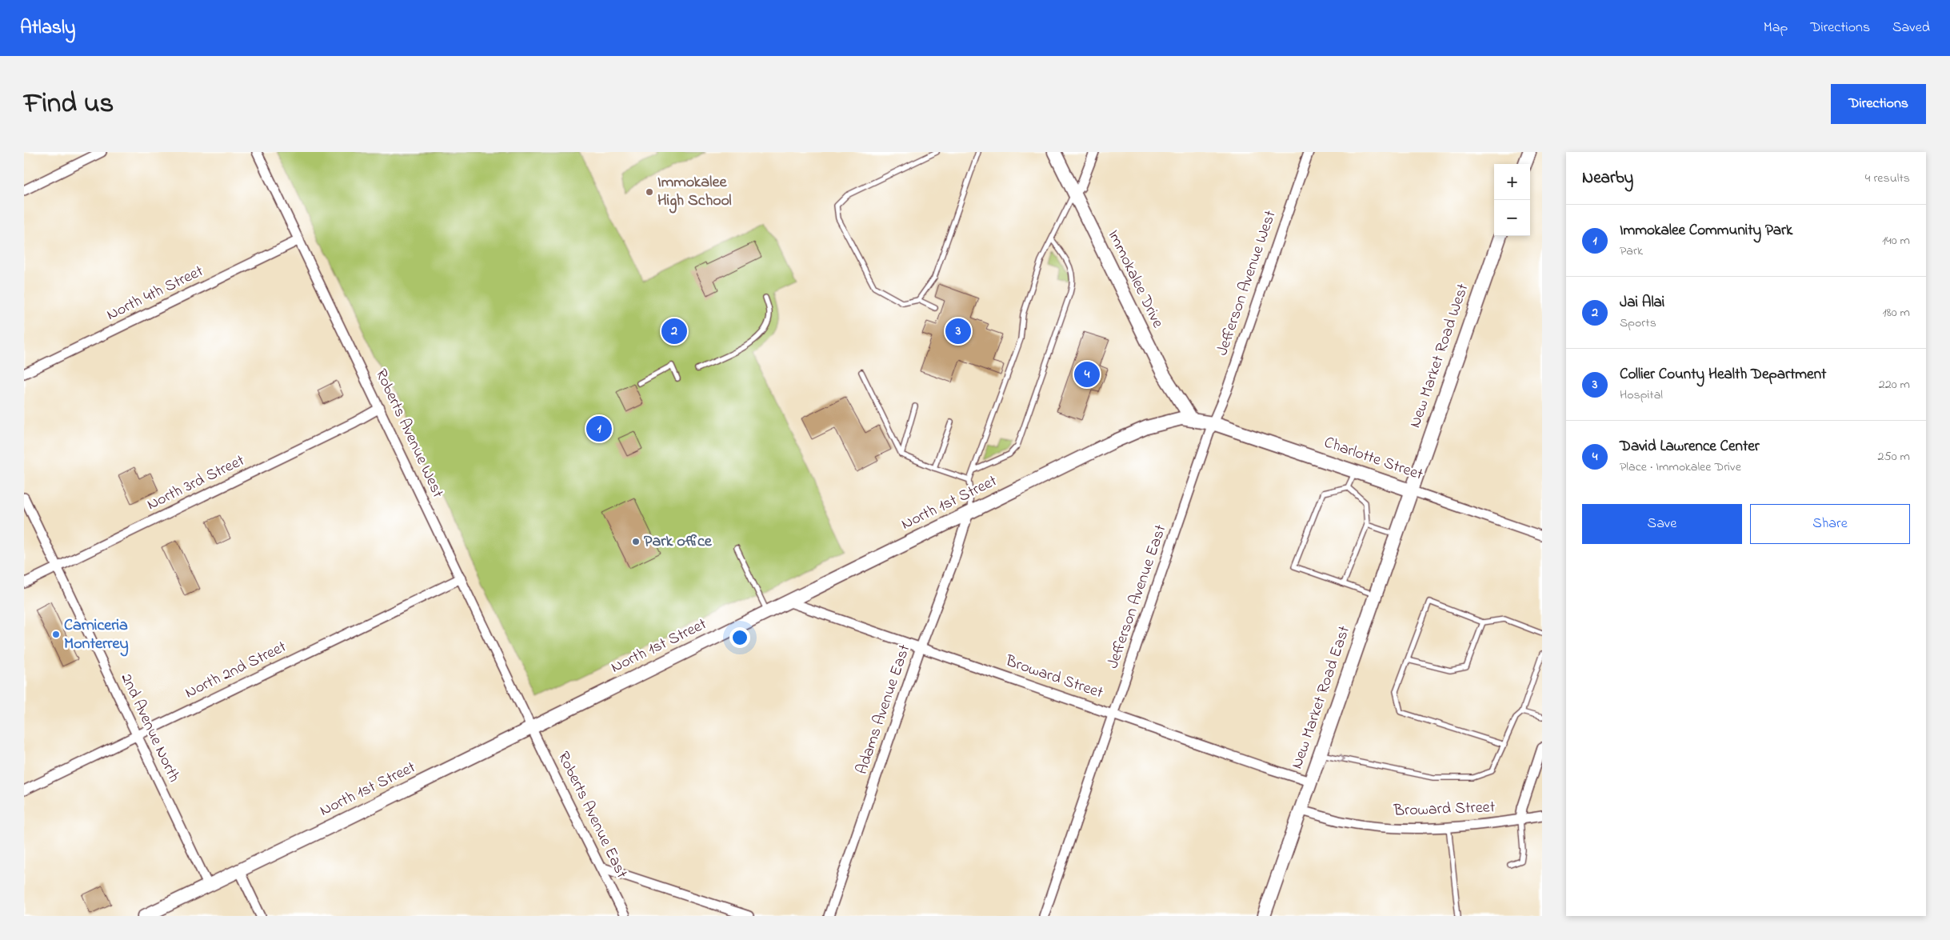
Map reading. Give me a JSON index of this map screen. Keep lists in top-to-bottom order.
{
  "streets": {
    "street": [
      "Immokalee Drive",
      "Jefferson Avenue West",
      "North 4th Street",
      "New Market Road West",
      "Roberts Avenue West",
      "Charlotte Street",
      "North 3rd Street",
      "North 1st Street",
      "Jefferson Avenue East",
      "North 2nd Street",
      "Broward Street",
      "New Market Road East",
      "Adams Avenue East",
      "2nd Avenue North",
      "Roberts Avenue East"
    ]
  },
  "crossings": [
    ["Immokalee Drive", "Charlotte Street"],
    ["Immokalee Drive", "North 1st Street"],
    ["Jefferson Avenue West", "Charlotte Street"],
    ["Jefferson Avenue West", "Jefferson Avenue East"],
    ["North 4th Street", "Roberts Avenue West"],
    ["New Market Road West", "Charlotte Street"],
    ["New Market Road West", "New Market Road East"],
    ["Roberts Avenue West", "North 3rd Street"],
    ["Roberts Avenue West", "North 1st Street"],
    ["Roberts Avenue West", "North 2nd Street"],
    ["Roberts Avenue West", "Roberts Avenue East"],
    ["Charlotte Street", "North 1st Street"],
    ["Charlotte Street", "Jefferson Avenue East"],
    ["Charlotte Street", "New Market Road East"],
    ["North 3rd Street", "2nd Avenue North"],
    ["North 1st Street", "Broward Street"],
    ["North 1st Street", "Adams Avenue East"],
    ["North 1st Street", "2nd Avenue North"],
    ["North 1st Street", "Roberts Avenue East"],
    ["Jefferson Avenue East", "Broward Street"],
    ["North 2nd Street", "2nd Avenue North"],
    ["Broward Street", "New Market Road East"],
    ["Broward Street", "Adams Avenue East"]
  ],
  "places": ["Immokalee High School", "Park office", "Carniceria Monterrey"],
  "page": {
    "header": "Atlasly",
    "nav": ["Map", "Directions", "Saved"],
    "title": "Find us",
    "buttons": [
      "Directions",
      ["Save", "Share"]
    ],
    "heading": ["Nearby", "4 results"],
    "map_buttons": ["+", "−"],
    "list": [
      {
        "mark": "1",
        "name": "Immokalee Community Park",
        "note": "Park",
        "value": "140 m"
      },
      {
        "mark": "2",
        "name": "Jai Alai",
        "note": "Sports",
        "value": "180 m"
      },
      {
        "mark": "3",
        "name": "Collier County Health Department",
        "note": "Hospital",
        "value": "220 m"
      },
      {
        "mark": "4",
        "name": "David Lawrence Center",
        "note": "Place · Immokalee Drive",
        "value": "250 m"
      }
    ],
    "pins": [
      "2",
      "3",
      "4",
      "1"
    ]
  }
}
